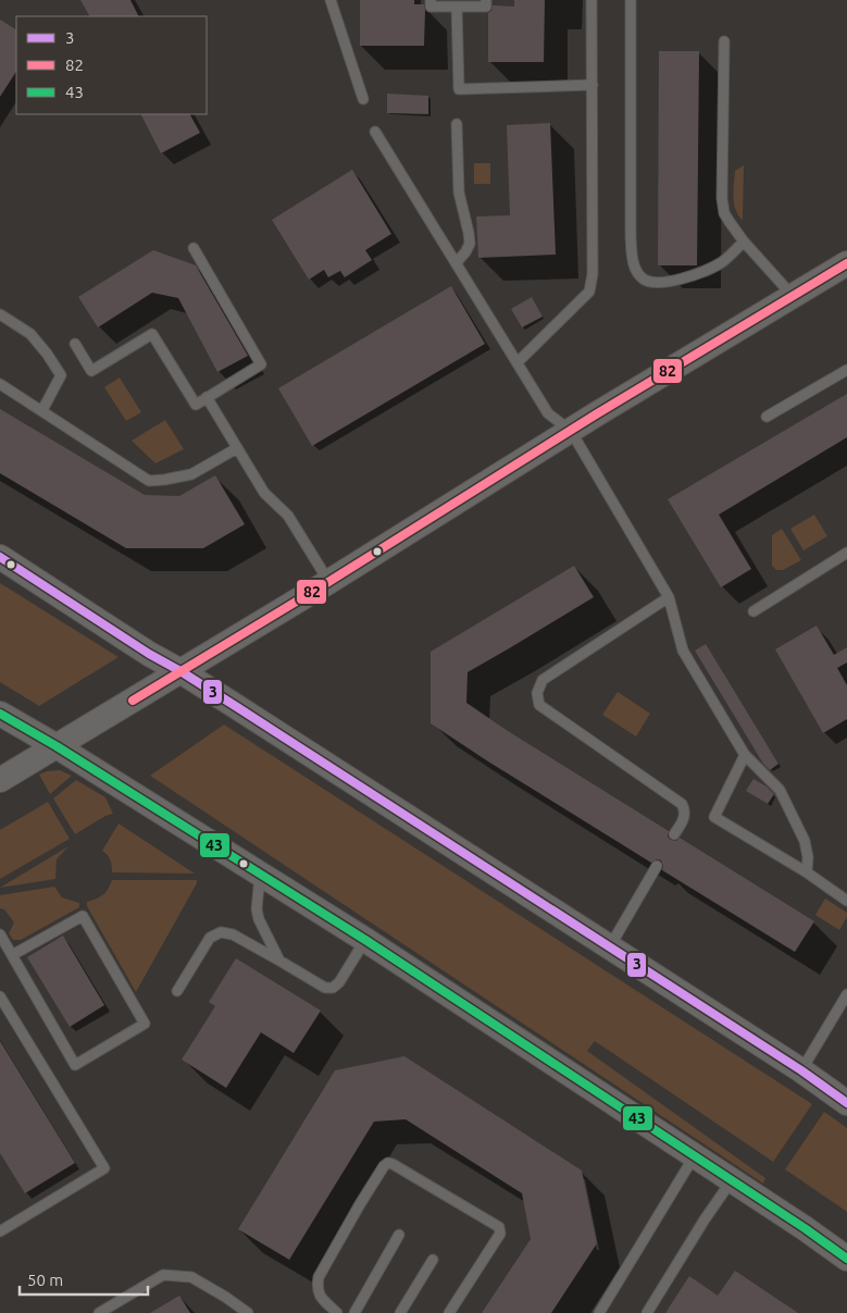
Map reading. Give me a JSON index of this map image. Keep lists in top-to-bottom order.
{
  "lines": ["transit line 82", "transit line 3", "transit line 43"],
  "legend": ["3", "82", "43"],
  "scale_bar": "50 m"
}
